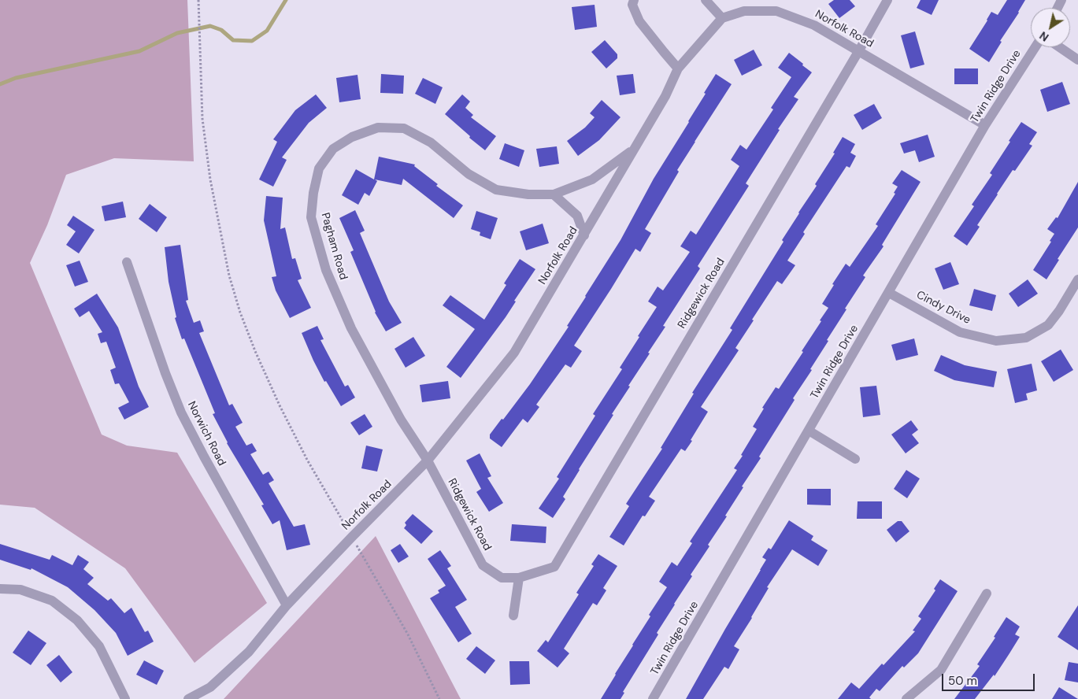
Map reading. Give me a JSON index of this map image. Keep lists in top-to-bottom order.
{
  "streets": {
    "street": [
      "Norfolk Road",
      "Twin Ridge Drive",
      "Pagham Road",
      "Ridgewick Road",
      "Cindy Drive",
      "Norwich Road"
    ]
  },
  "crossings": [
    ["Norfolk Road", "Twin Ridge Drive"],
    ["Norfolk Road", "Pagham Road"],
    ["Norfolk Road", "Ridgewick Road"],
    ["Norfolk Road", "Norwich Road"],
    ["Twin Ridge Drive", "Cindy Drive"],
    ["Pagham Road", "Ridgewick Road"]
  ],
  "scale_bar": "50 m",
  "north": "bottom left"
}
